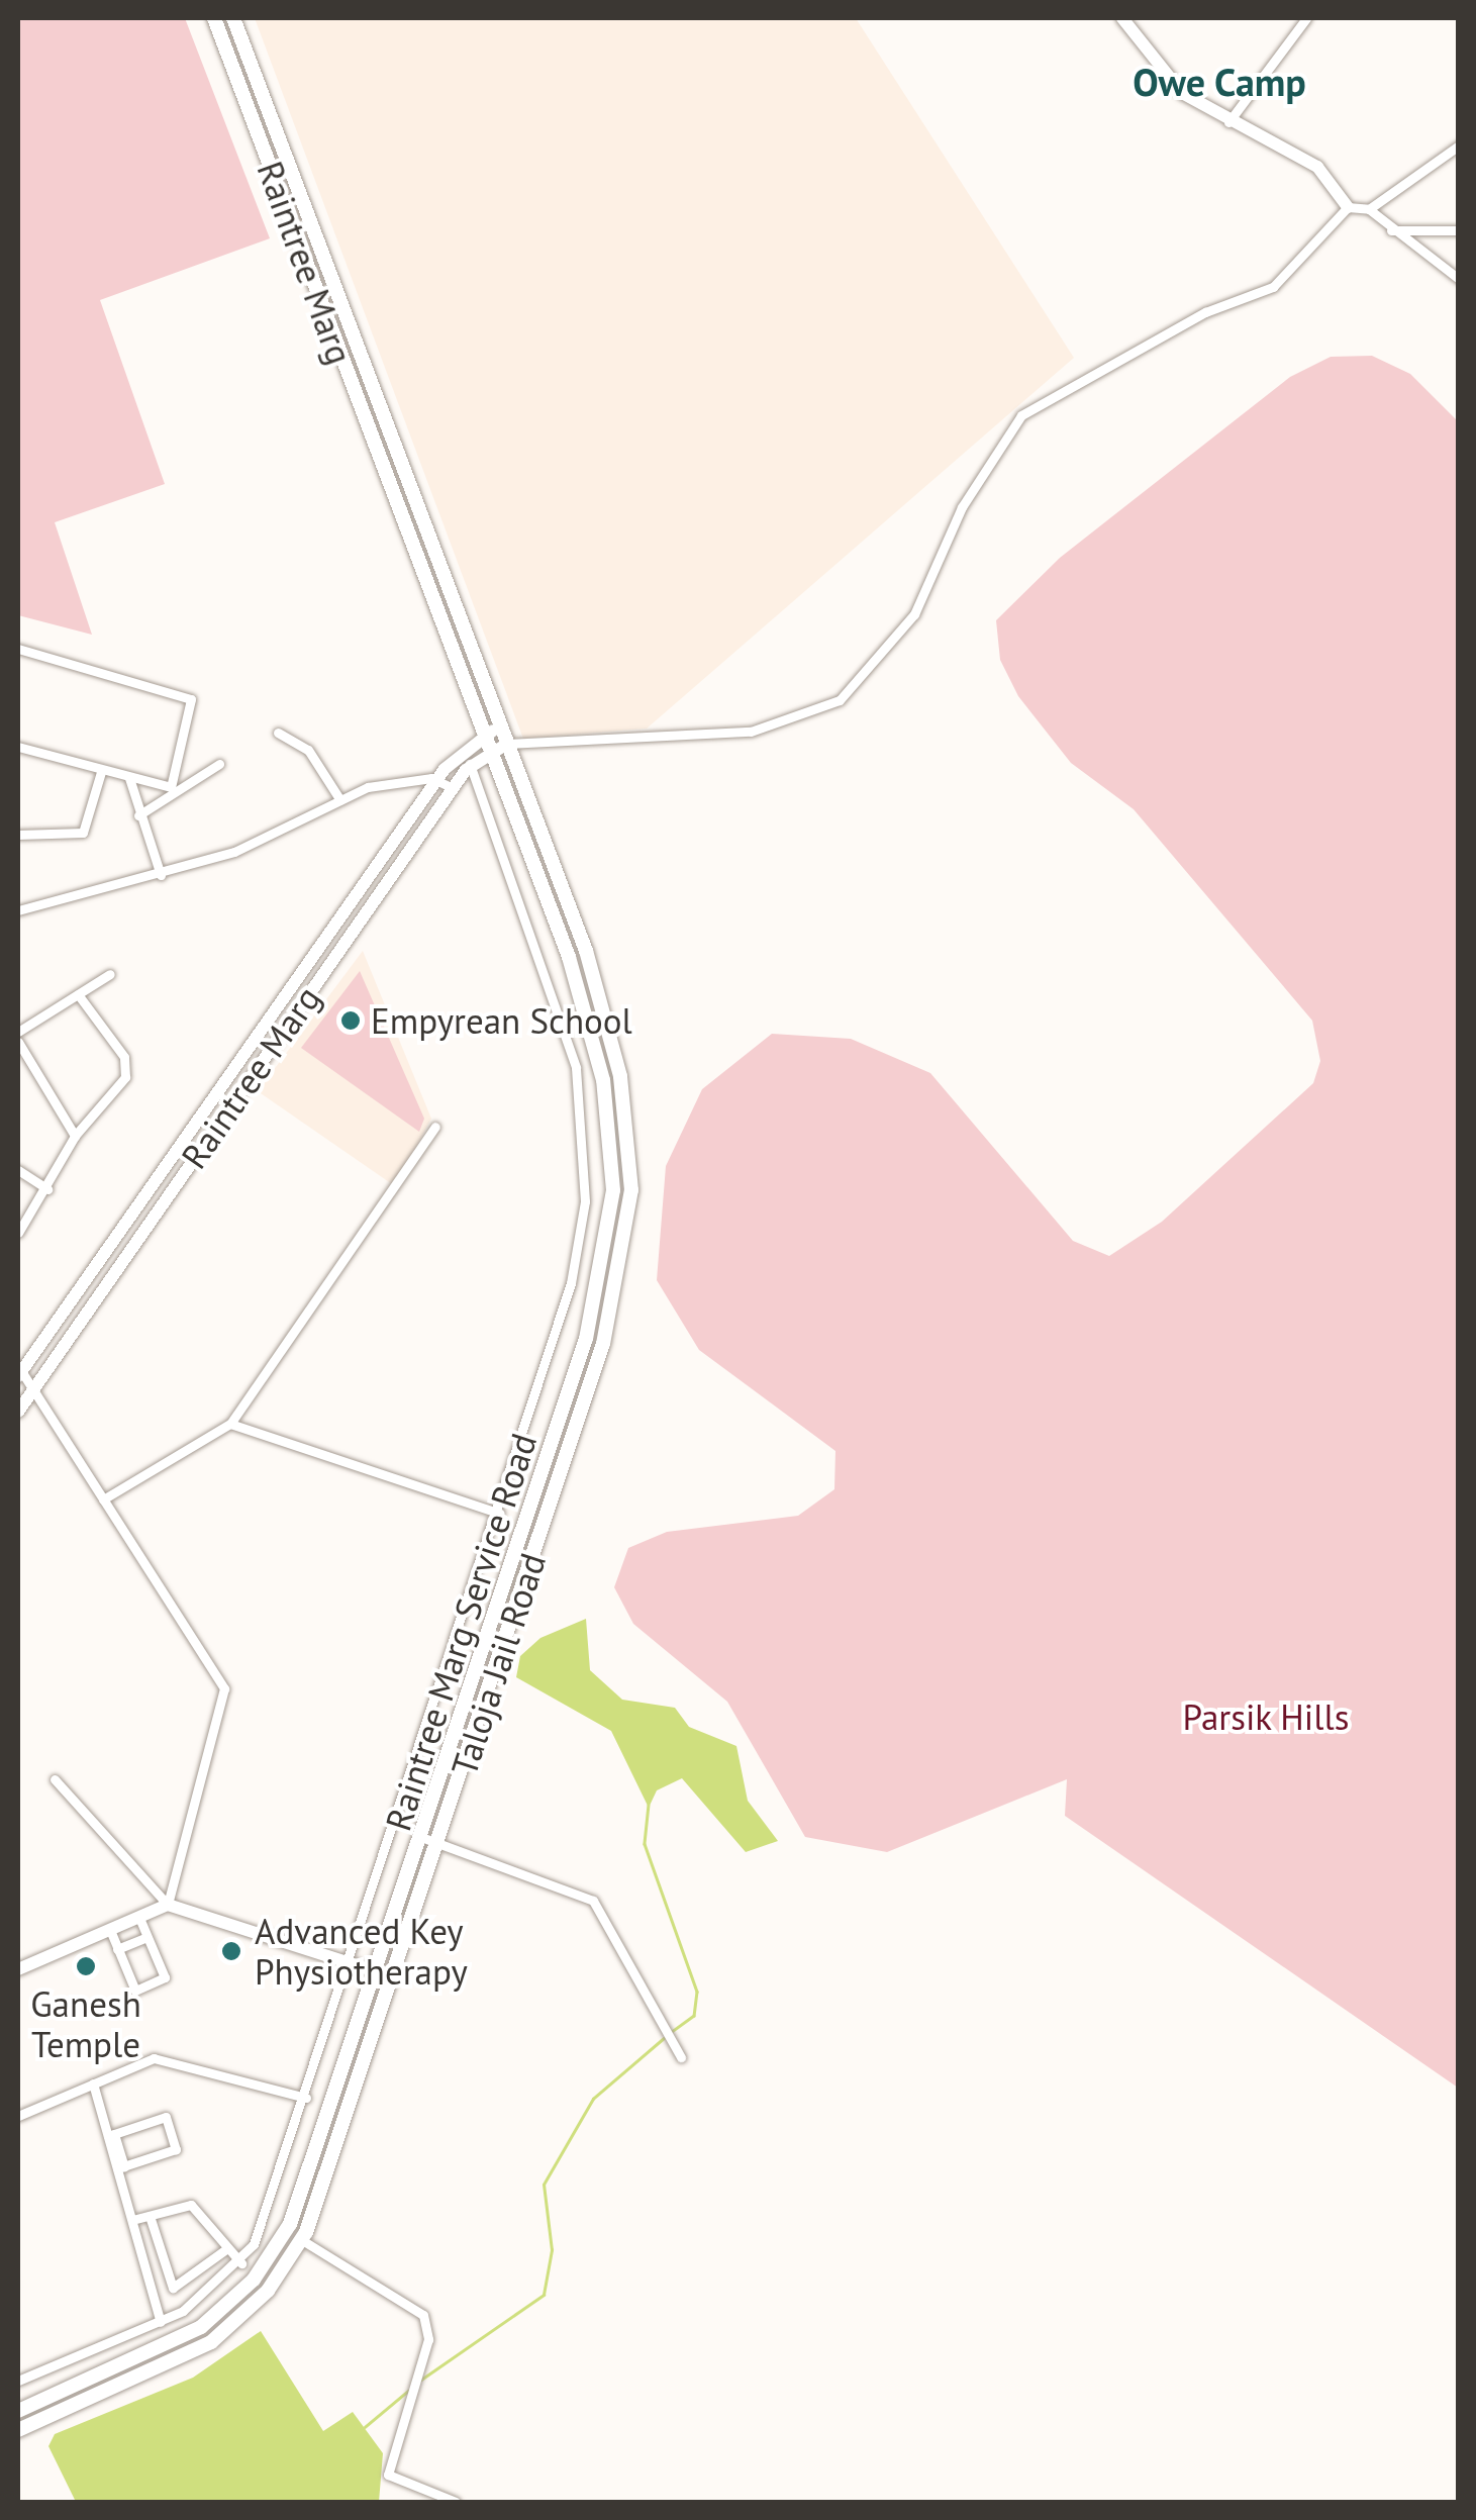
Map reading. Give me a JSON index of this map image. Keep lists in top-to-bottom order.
{
  "streets": {
    "main road": ["Raintree Marg", "Taloja Jail Road"],
    "street": ["Raintree Marg Service Road"]
  },
  "crossings": [
    ["Raintree Marg", "Raintree Marg Service Road"],
    ["Raintree Marg", "Taloja Jail Road"]
  ],
  "districts": ["Owe Camp"],
  "parks": ["Parsik Hills"],
  "places": ["Empyrean School", "Advanced Key Physiotherapy", "Ganesh Temple"]
}
